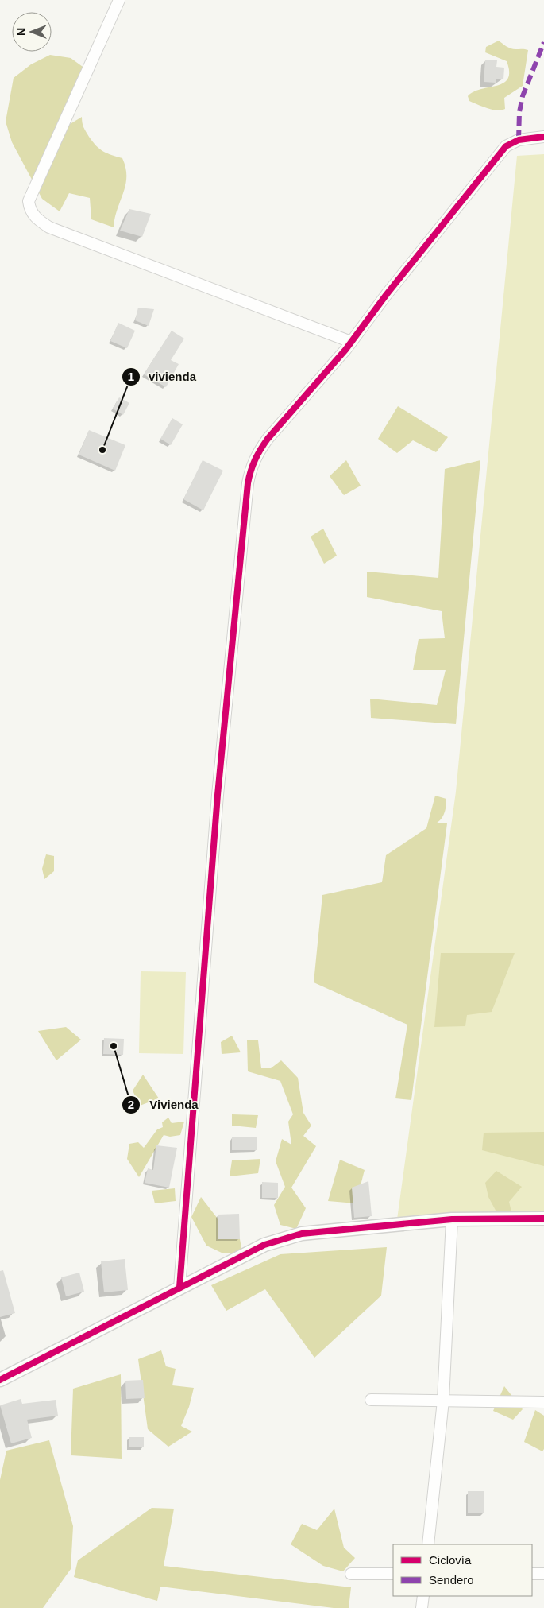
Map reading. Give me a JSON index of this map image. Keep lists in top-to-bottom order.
{
  "places": ["vivienda", "Vivienda"],
  "legend": ["Ciclovía", "Sendero"],
  "north": "left"
}
